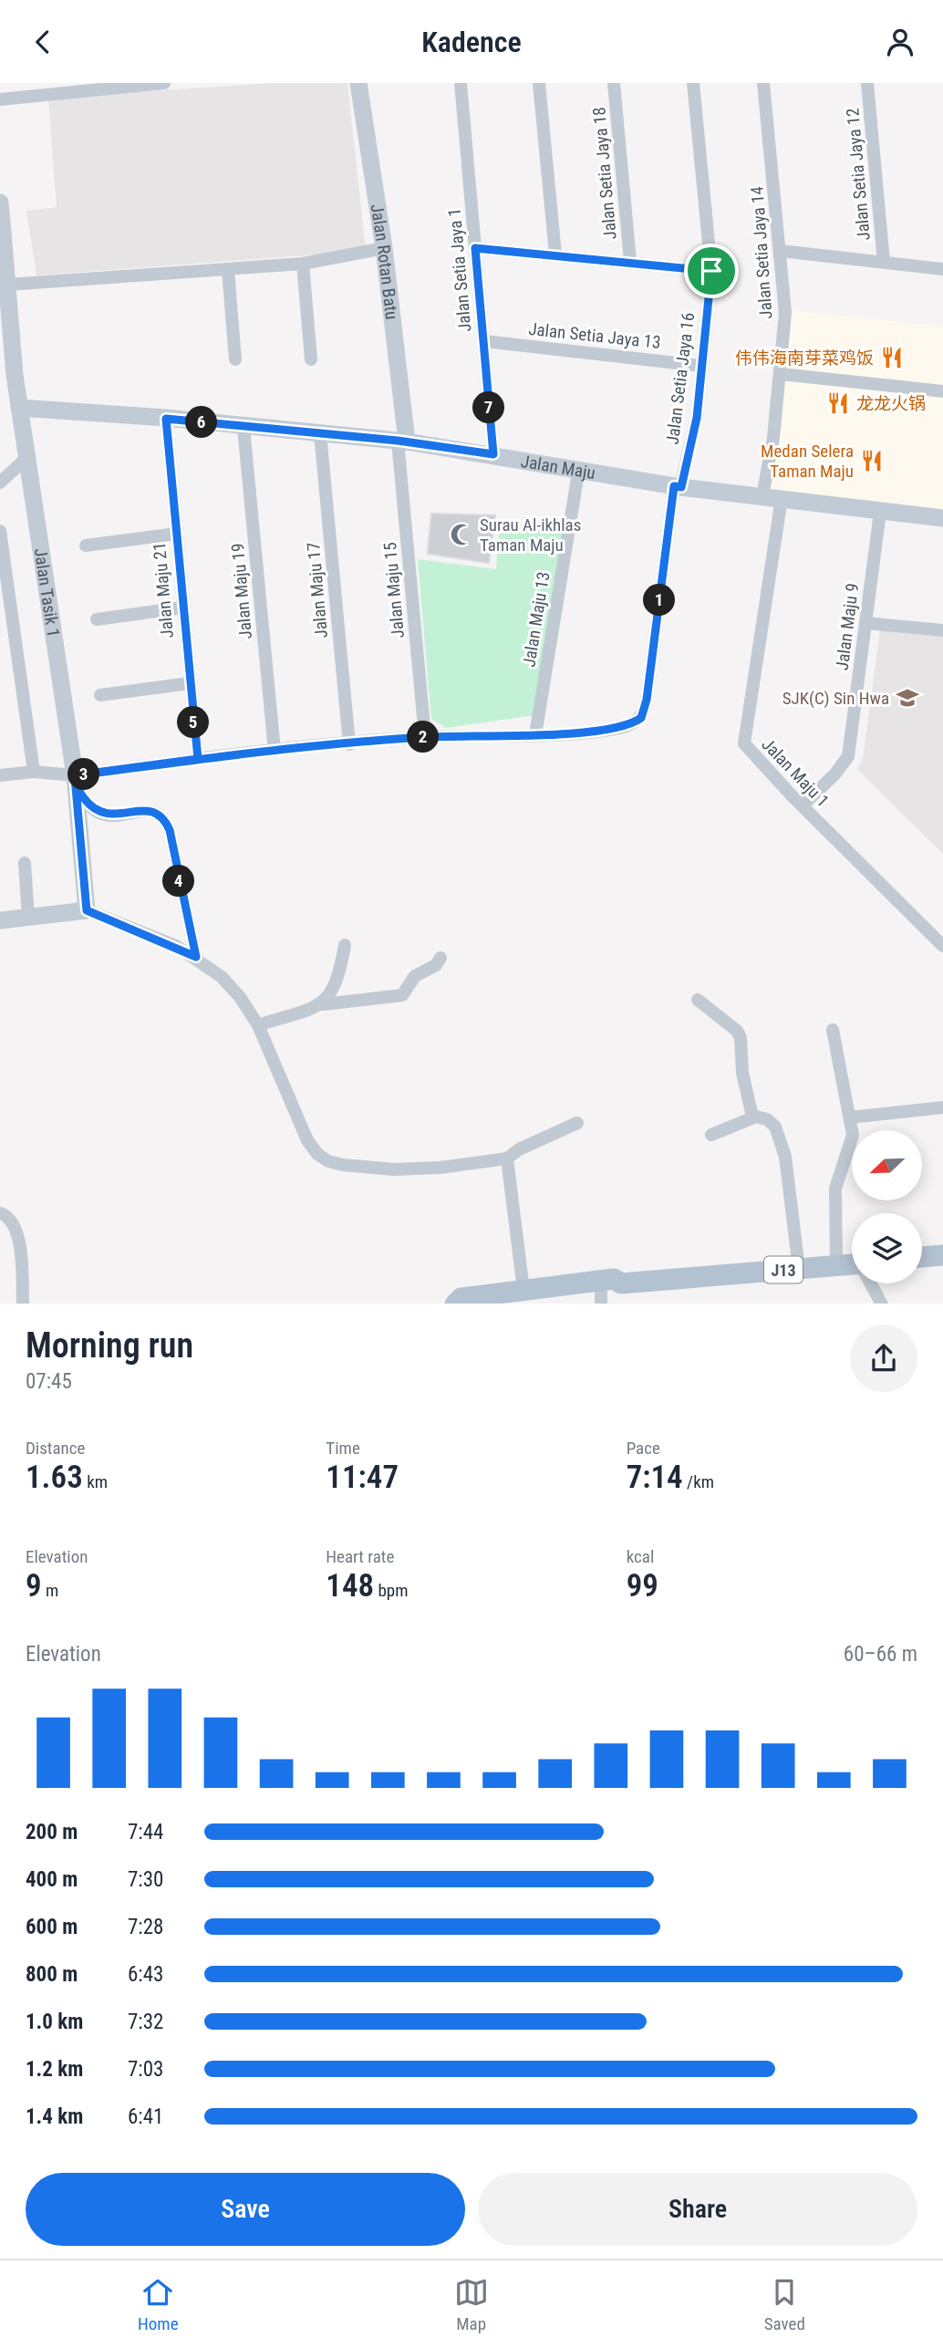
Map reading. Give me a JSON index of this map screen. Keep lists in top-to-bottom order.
{
  "streets": {
    "main road": ["J13"],
    "street": [
      "Jalan Setia Jaya 18",
      "Jalan Setia Jaya 12",
      "Jalan Setia Jaya 14",
      "Jalan Rotan Batu",
      "Jalan Setia Jaya 1",
      "Jalan Setia Jaya 13",
      "Jalan Setia Jaya 16",
      "Jalan Maju",
      "Jalan Maju 21",
      "Jalan Maju 17",
      "Jalan Maju 15",
      "Jalan Maju 19",
      "Jalan Tasik 1",
      "Jalan Maju 13",
      "Jalan Maju 9",
      "Jalan Maju 1"
    ]
  },
  "crossings": [
    ["Jalan Setia Jaya 14", "Jalan Maju"],
    ["Jalan Rotan Batu", "Jalan Maju"],
    ["Jalan Rotan Batu", "Jalan Maju 15"],
    ["Jalan Setia Jaya 1", "Jalan Setia Jaya 13"],
    ["Jalan Setia Jaya 1", "Jalan Maju"],
    ["Jalan Setia Jaya 13", "Jalan Setia Jaya 16"],
    ["Jalan Setia Jaya 16", "Jalan Maju"],
    ["Jalan Setia Jaya 16", "Jalan Maju 13"],
    ["Jalan Maju", "Jalan Maju 21"],
    ["Jalan Maju", "Jalan Maju 17"],
    ["Jalan Maju", "Jalan Maju 15"],
    ["Jalan Maju", "Jalan Maju 19"],
    ["Jalan Maju", "Jalan Tasik 1"],
    ["Jalan Maju", "Jalan Maju 13"],
    ["Jalan Maju", "Jalan Maju 9"],
    ["Jalan Maju", "Jalan Maju 1"],
    ["Jalan Maju 9", "Jalan Maju 1"]
  ],
  "places": {
    "restaurant": ["伟伟海南芽菜鸡饭", "龙龙火锅", "Medan Selera Taman Maju"],
    "mosque": ["Surau Al-ikhlas Taman Maju"],
    "school or university": ["SJK(C) Sin Hwa"]
  },
  "north": "bottom left",
  "page": {
    "header": "Kadence",
    "pins": [
      "7",
      "6",
      "1",
      "5",
      "2",
      "3",
      "4"
    ],
    "heading": ["Morning run", "07:45"],
    "stats": [
      ["Distance", "1.63 km"],
      ["Time", "11:47"],
      ["Pace", "7:14 /km"],
      ["Elevation", "9 m"],
      ["Heart rate", "148 bpm"],
      ["kcal", "99"]
    ],
    "chart": ["Elevation", "60–66 m"],
    "list": [
      {
        "name": "200 m",
        "note": "7:44"
      },
      {
        "name": "400 m",
        "note": "7:30"
      },
      {
        "name": "600 m",
        "note": "7:28"
      },
      {
        "name": "800 m",
        "note": "6:43"
      },
      {
        "name": "1.0 km",
        "note": "7:32"
      },
      {
        "name": "1.2 km",
        "note": "7:03"
      },
      {
        "name": "1.4 km",
        "note": "6:41"
      }
    ],
    "buttons": ["Save", "Share"],
    "tabs": ["Home", "Map", "Saved"]
  }
}
